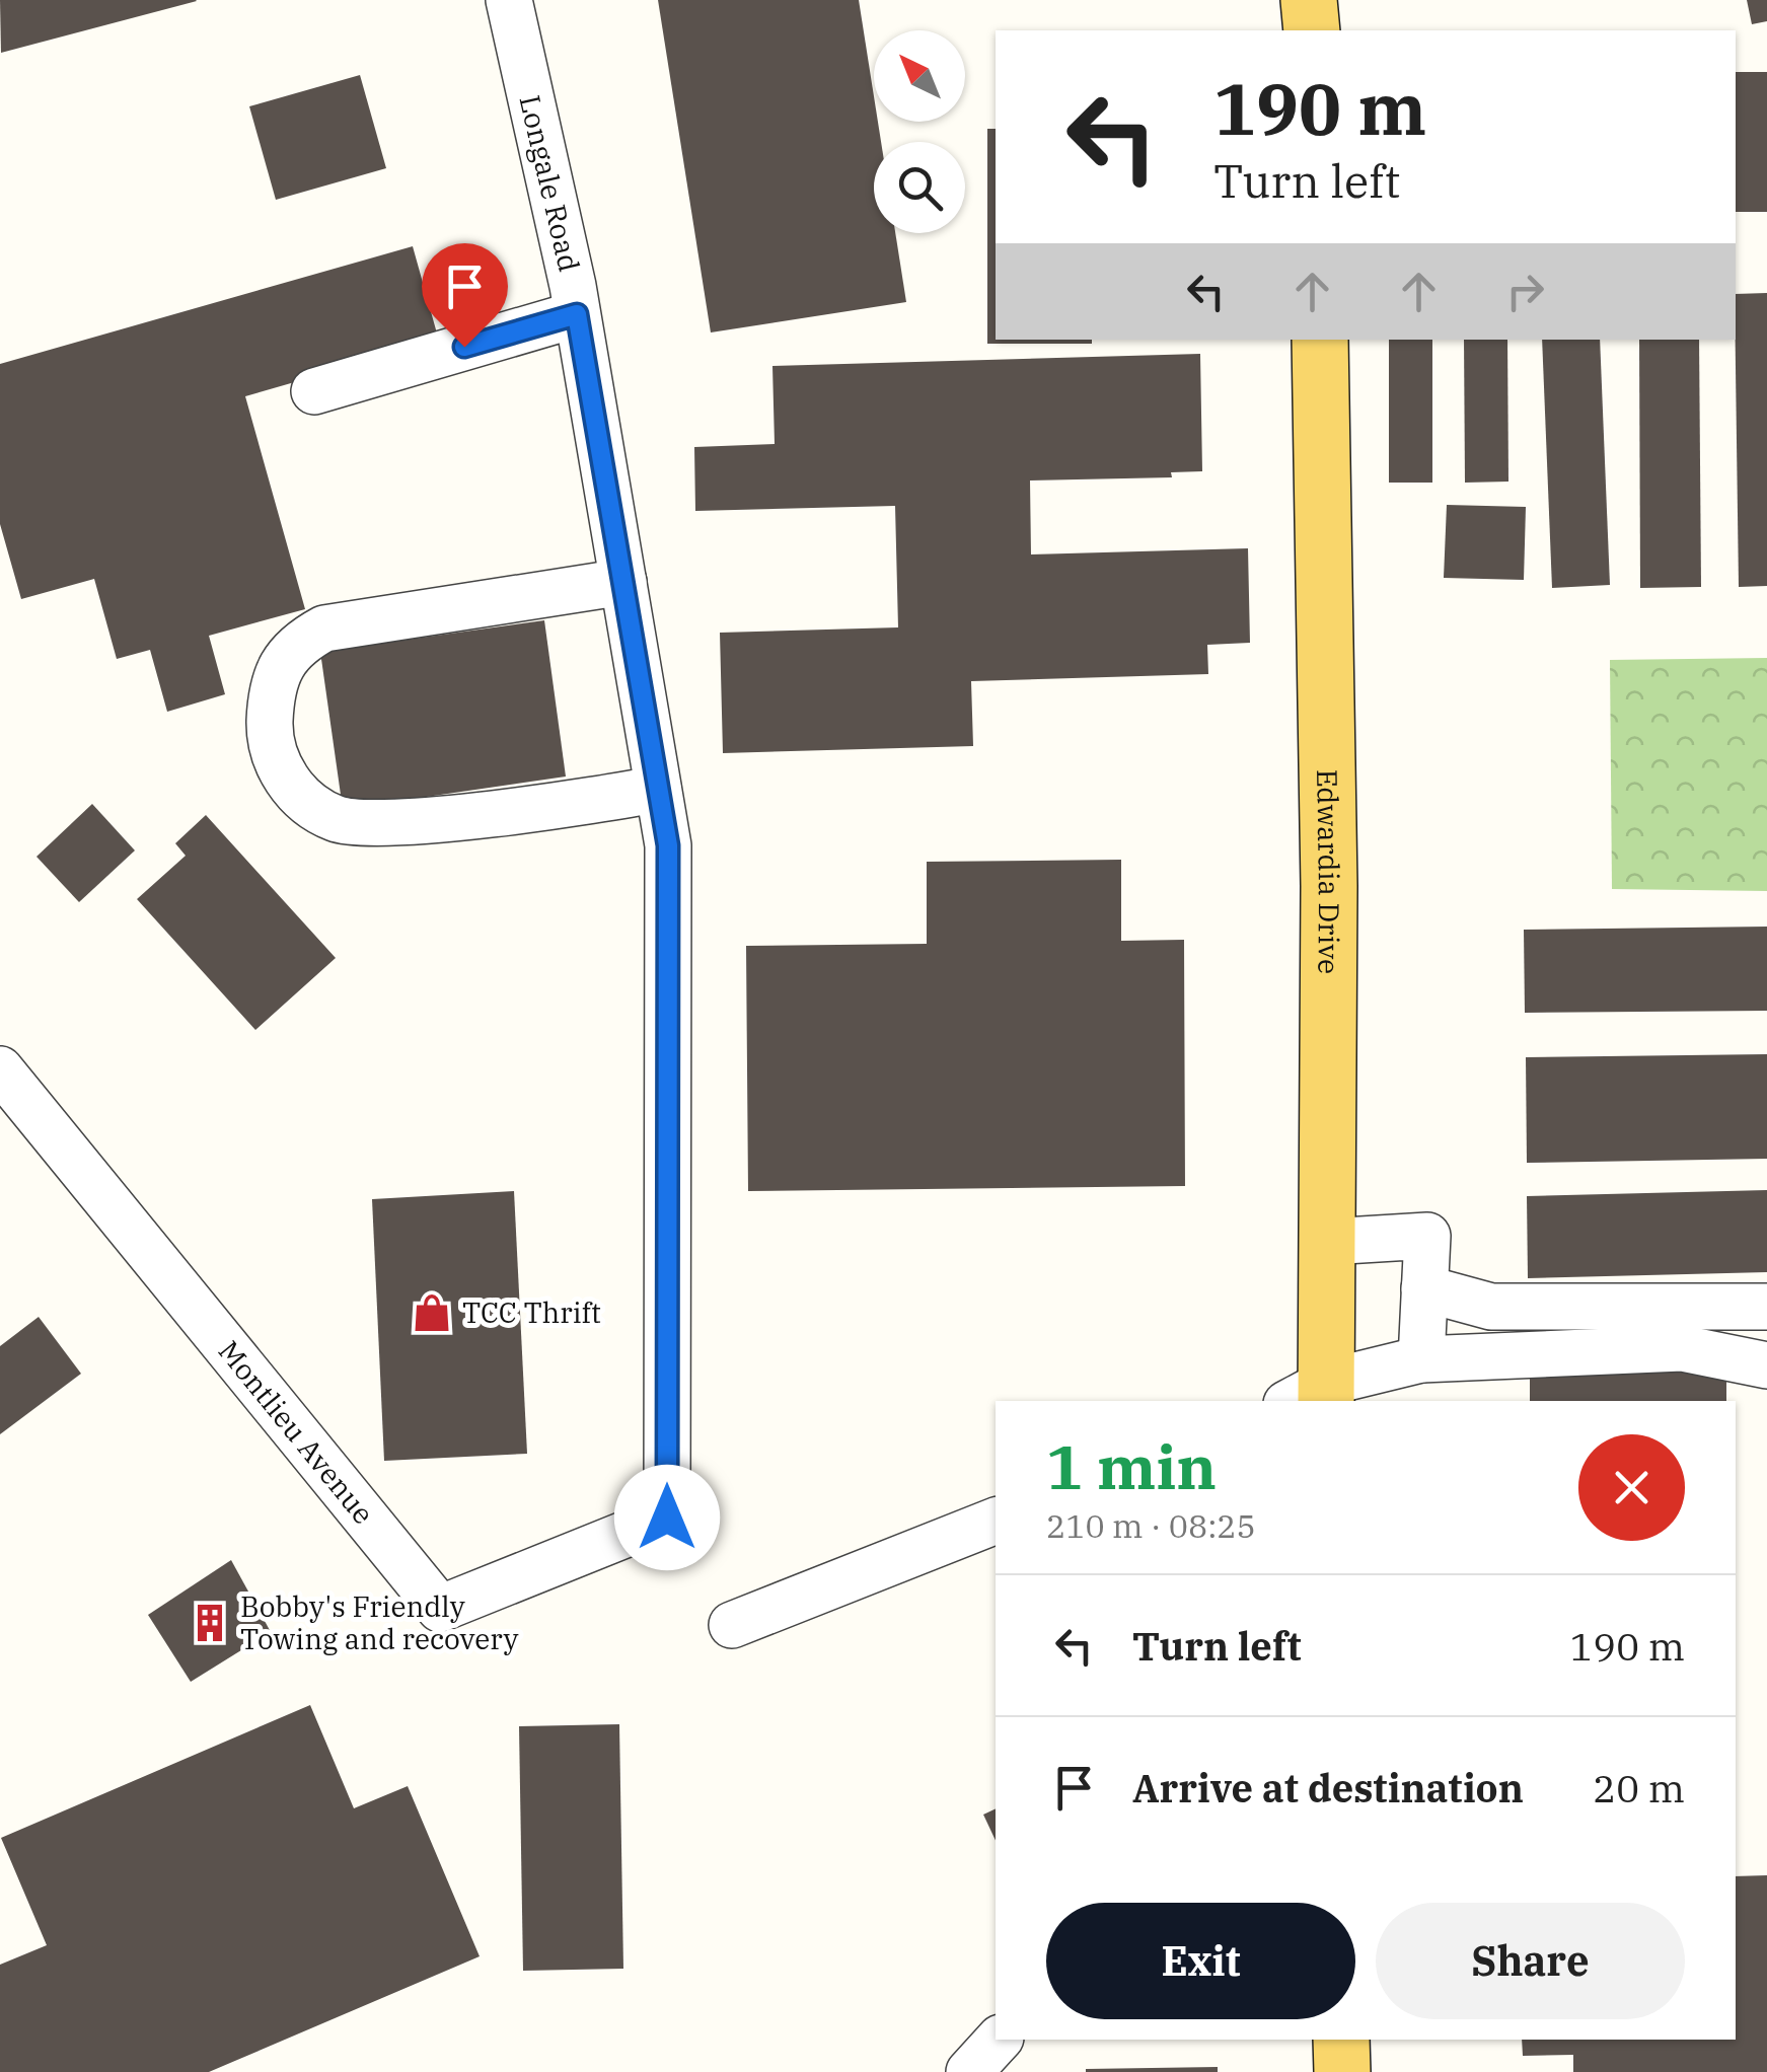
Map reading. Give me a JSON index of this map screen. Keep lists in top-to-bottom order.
{
  "streets": {
    "main road": ["Edwardia Drive"],
    "street": ["Longale Road", "Montlieu Avenue"]
  },
  "crossings": [
    ["Longale Road", "Montlieu Avenue"]
  ],
  "places": {
    "shop": ["TCC Thrift"],
    "building": ["Bobby's Friendly Towing and recovery"]
  },
  "north": "top left",
  "page": {
    "turn": ["190 m", "Turn left"],
    "heading": ["1 min", "210 m · 08:25"],
    "list": [
      {
        "name": "Turn left",
        "value": "190 m"
      },
      {
        "name": "Arrive at destination",
        "value": "20 m"
      }
    ],
    "buttons": ["Exit", "Share"]
  }
}
